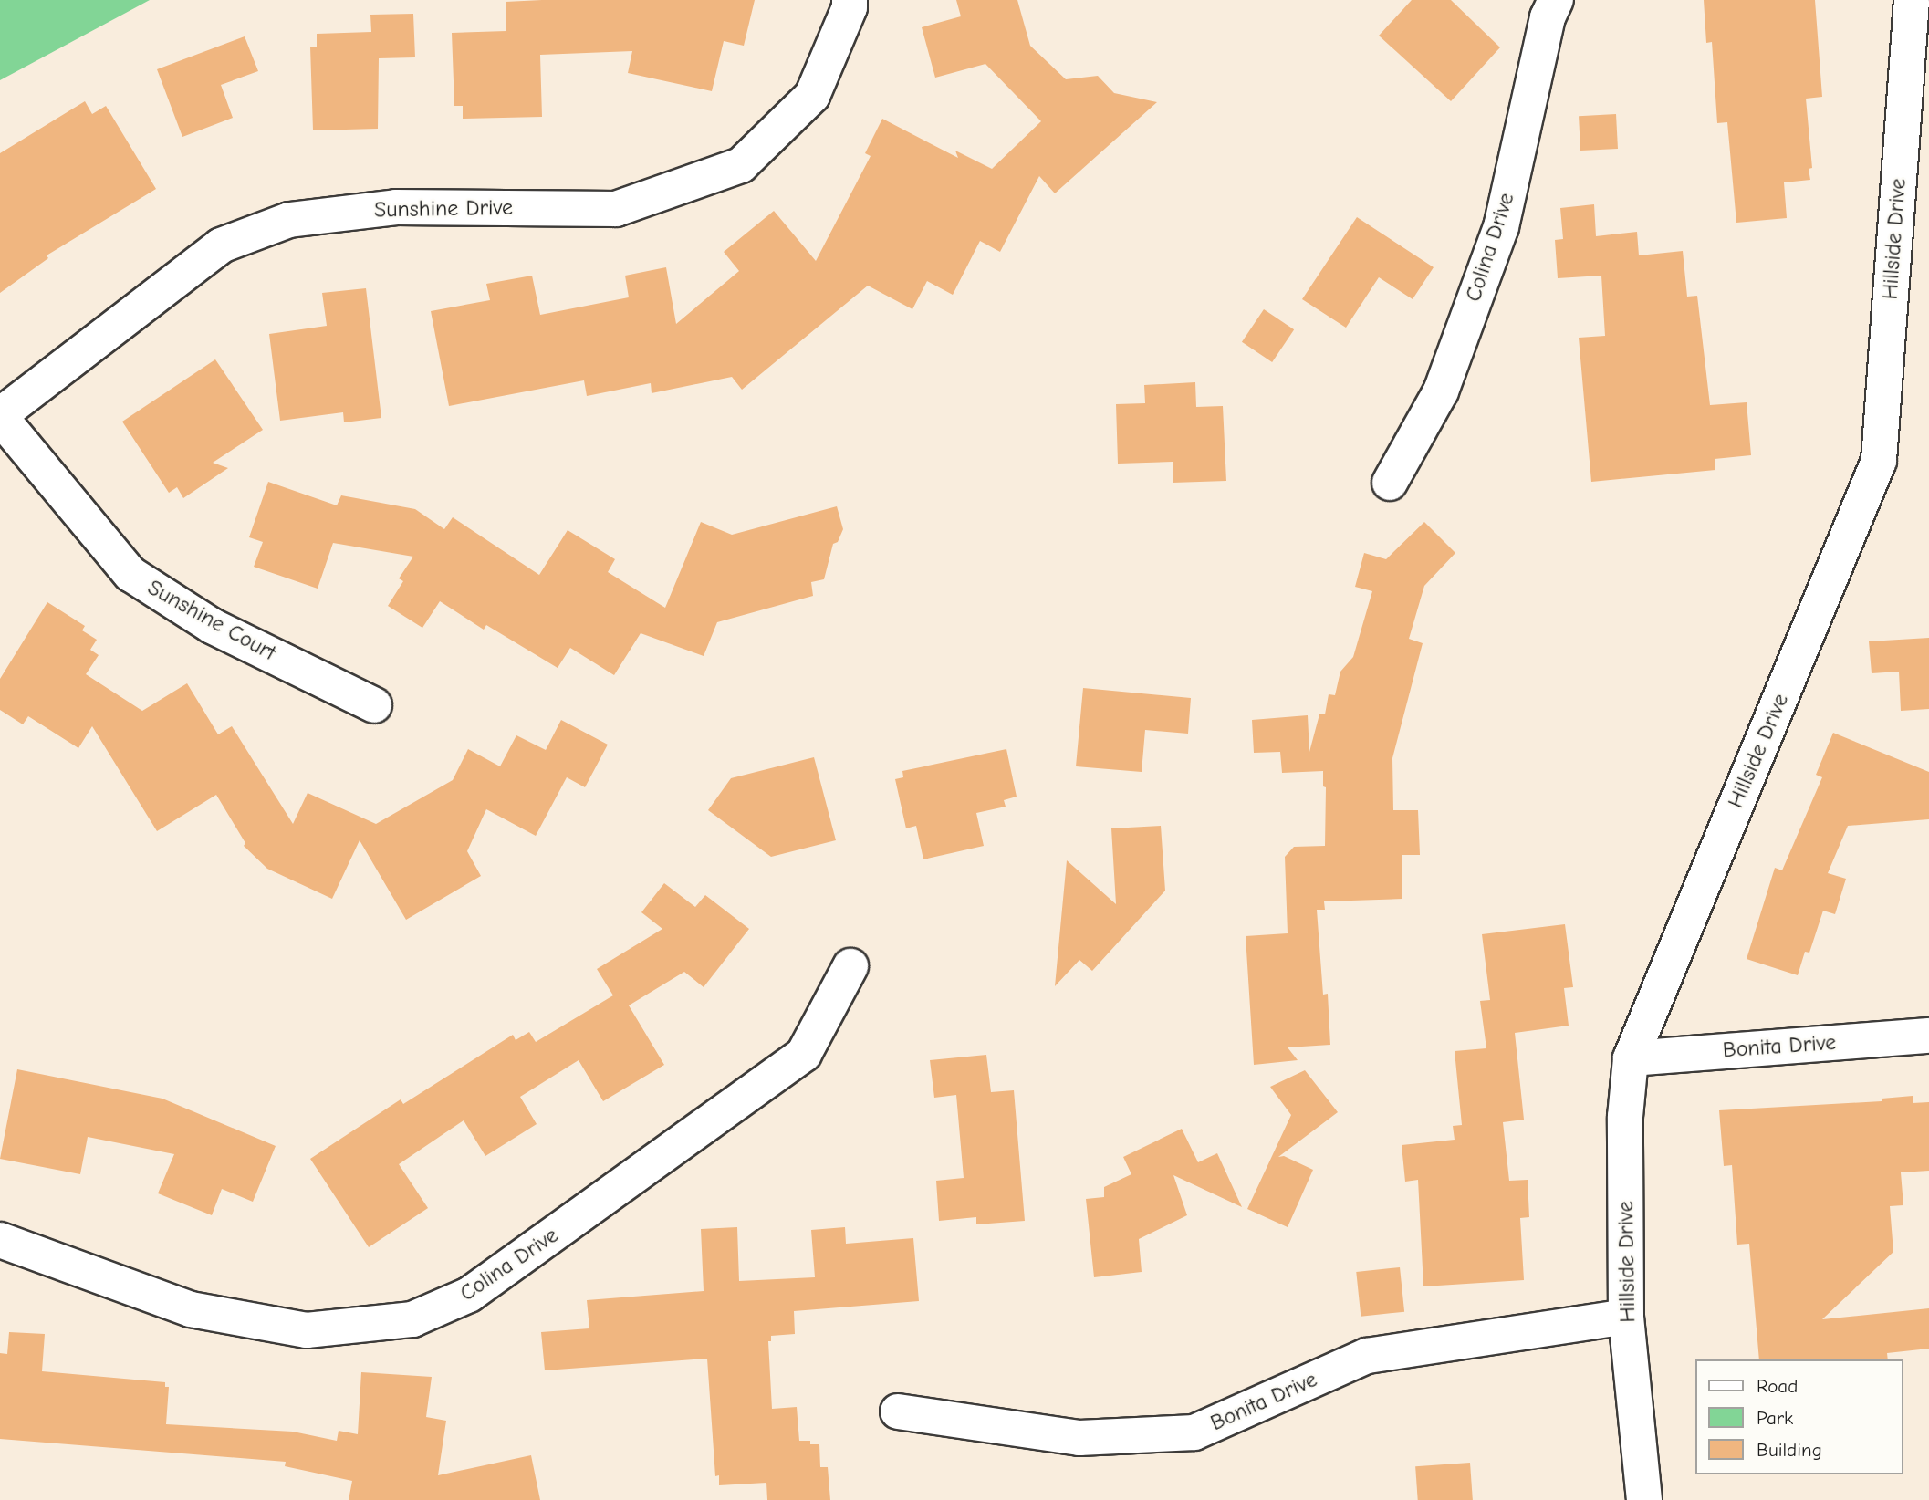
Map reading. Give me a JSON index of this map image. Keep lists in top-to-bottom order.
{
  "streets": {
    "street": [
      "Sunshine Drive",
      "Hillside Drive",
      "Colina Drive",
      "Sunshine Court",
      "Bonita Drive"
    ]
  },
  "crossings": [
    ["Sunshine Drive", "Sunshine Court"],
    ["Hillside Drive", "Bonita Drive"]
  ],
  "legend": ["Road", "Park", "Building"]
}
